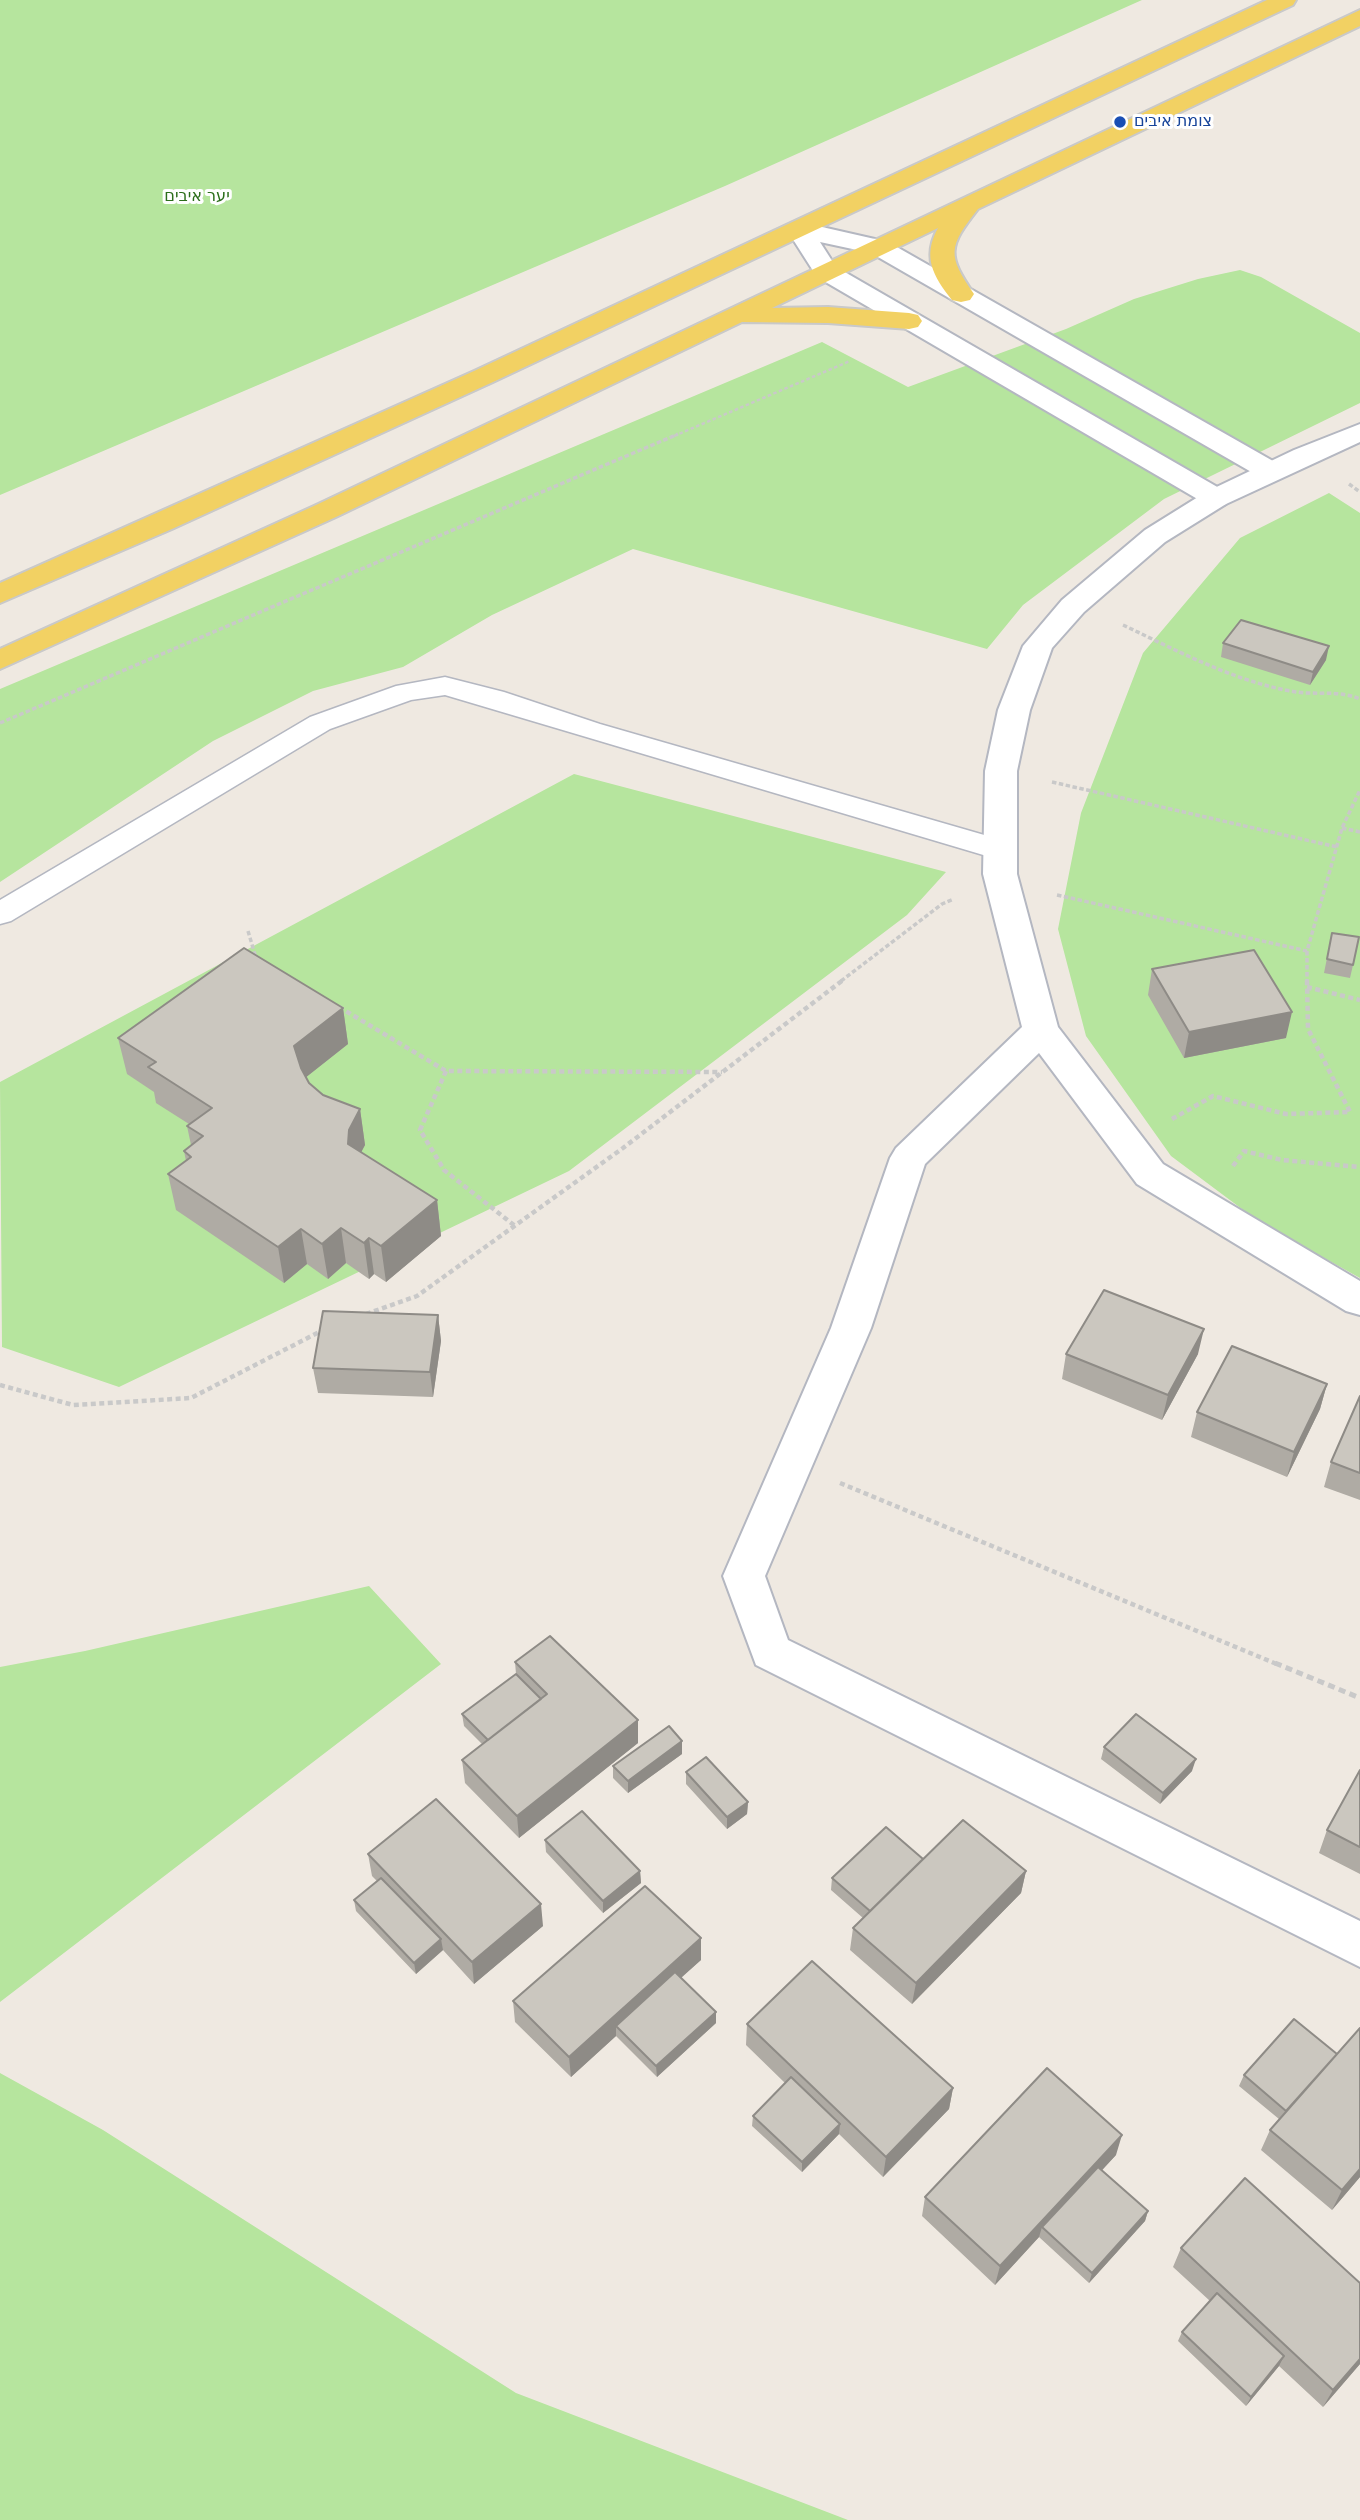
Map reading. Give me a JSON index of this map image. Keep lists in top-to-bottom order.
{
  "parks": ["יער איבים"],
  "places": ["צומת איבים"]
}
